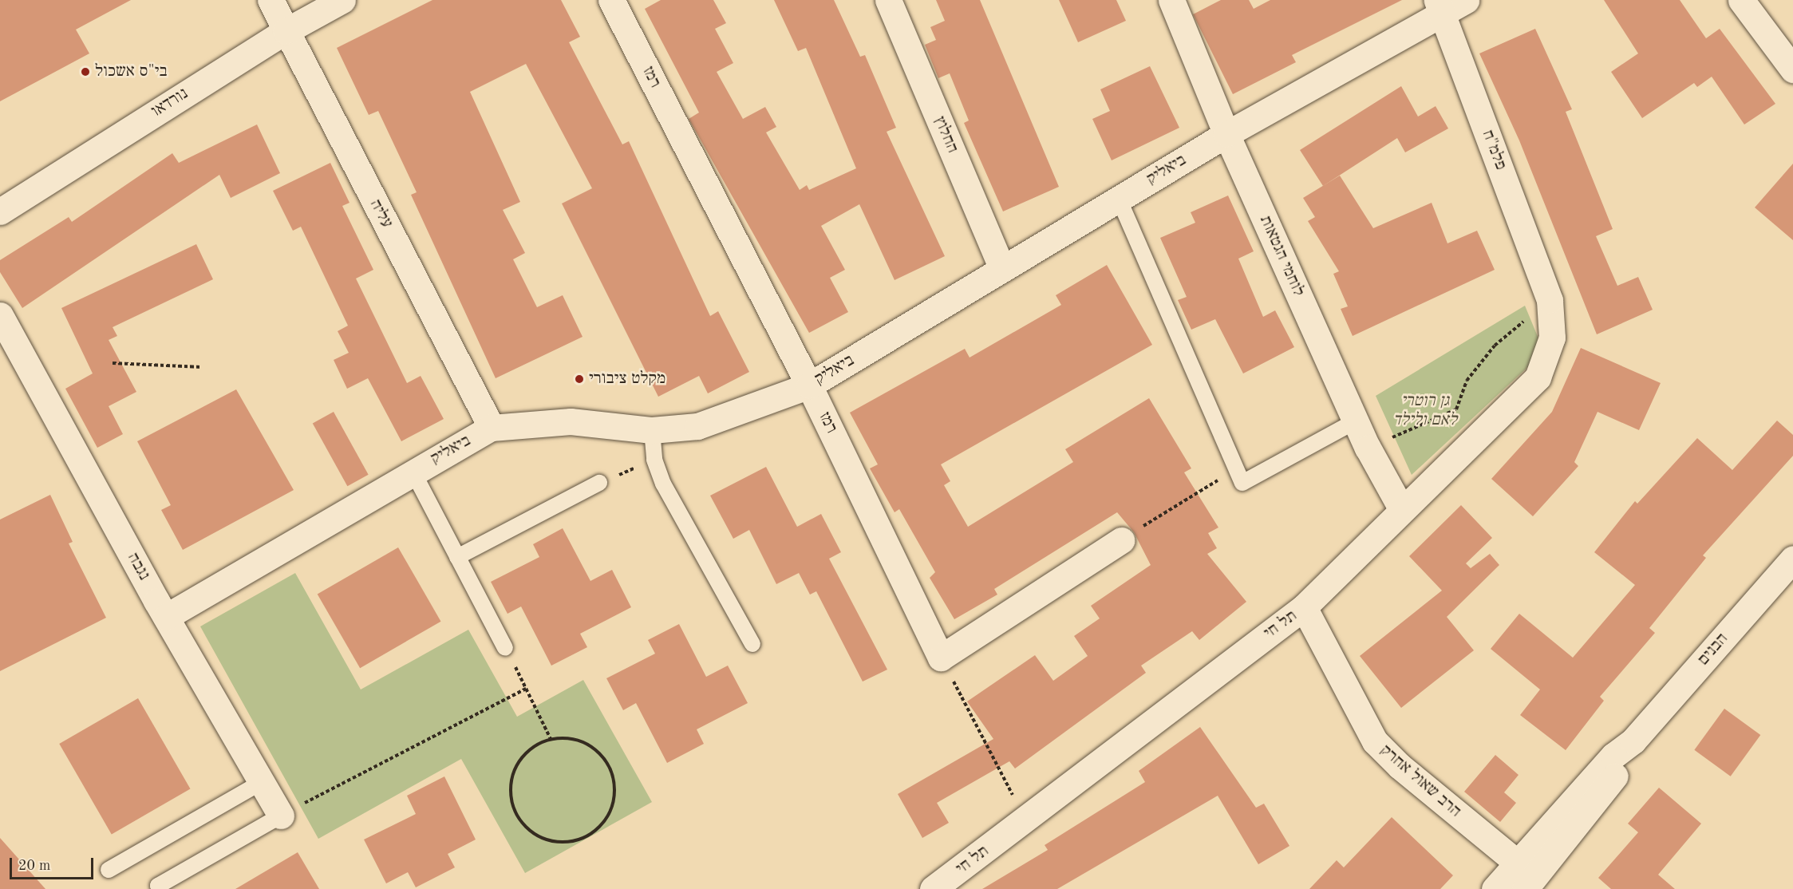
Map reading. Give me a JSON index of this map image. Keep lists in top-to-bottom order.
{
  "streets": {
    "street": [
      "רמז",
      "נורדאו",
      "החלוץ",
      "פלמ\"ח",
      "ביאליק",
      "עליה",
      "לוחמי הגטאות",
      "נגבה",
      "תל חי",
      "הבנים",
      "הרב שאול אחרק"
    ]
  },
  "crossings": [
    ["רמז", "ביאליק"],
    ["נורדאו", "עליה"],
    ["החלוץ", "ביאליק"],
    ["פלמ\"ח", "ביאליק"],
    ["פלמ\"ח", "תל חי"],
    ["ביאליק", "עליה"],
    ["ביאליק", "לוחמי הגטאות"],
    ["ביאליק", "נגבה"],
    ["לוחמי הגטאות", "תל חי"],
    ["תל חי", "הרב שאול אחרק"],
    ["הבנים", "הרב שאול אחרק"]
  ],
  "parks": ["גן רוטרי לאם ולילד"],
  "places": ["בי\"ס אשכול", "מקלט ציבורי"],
  "scale_bar": "20 m"
}
